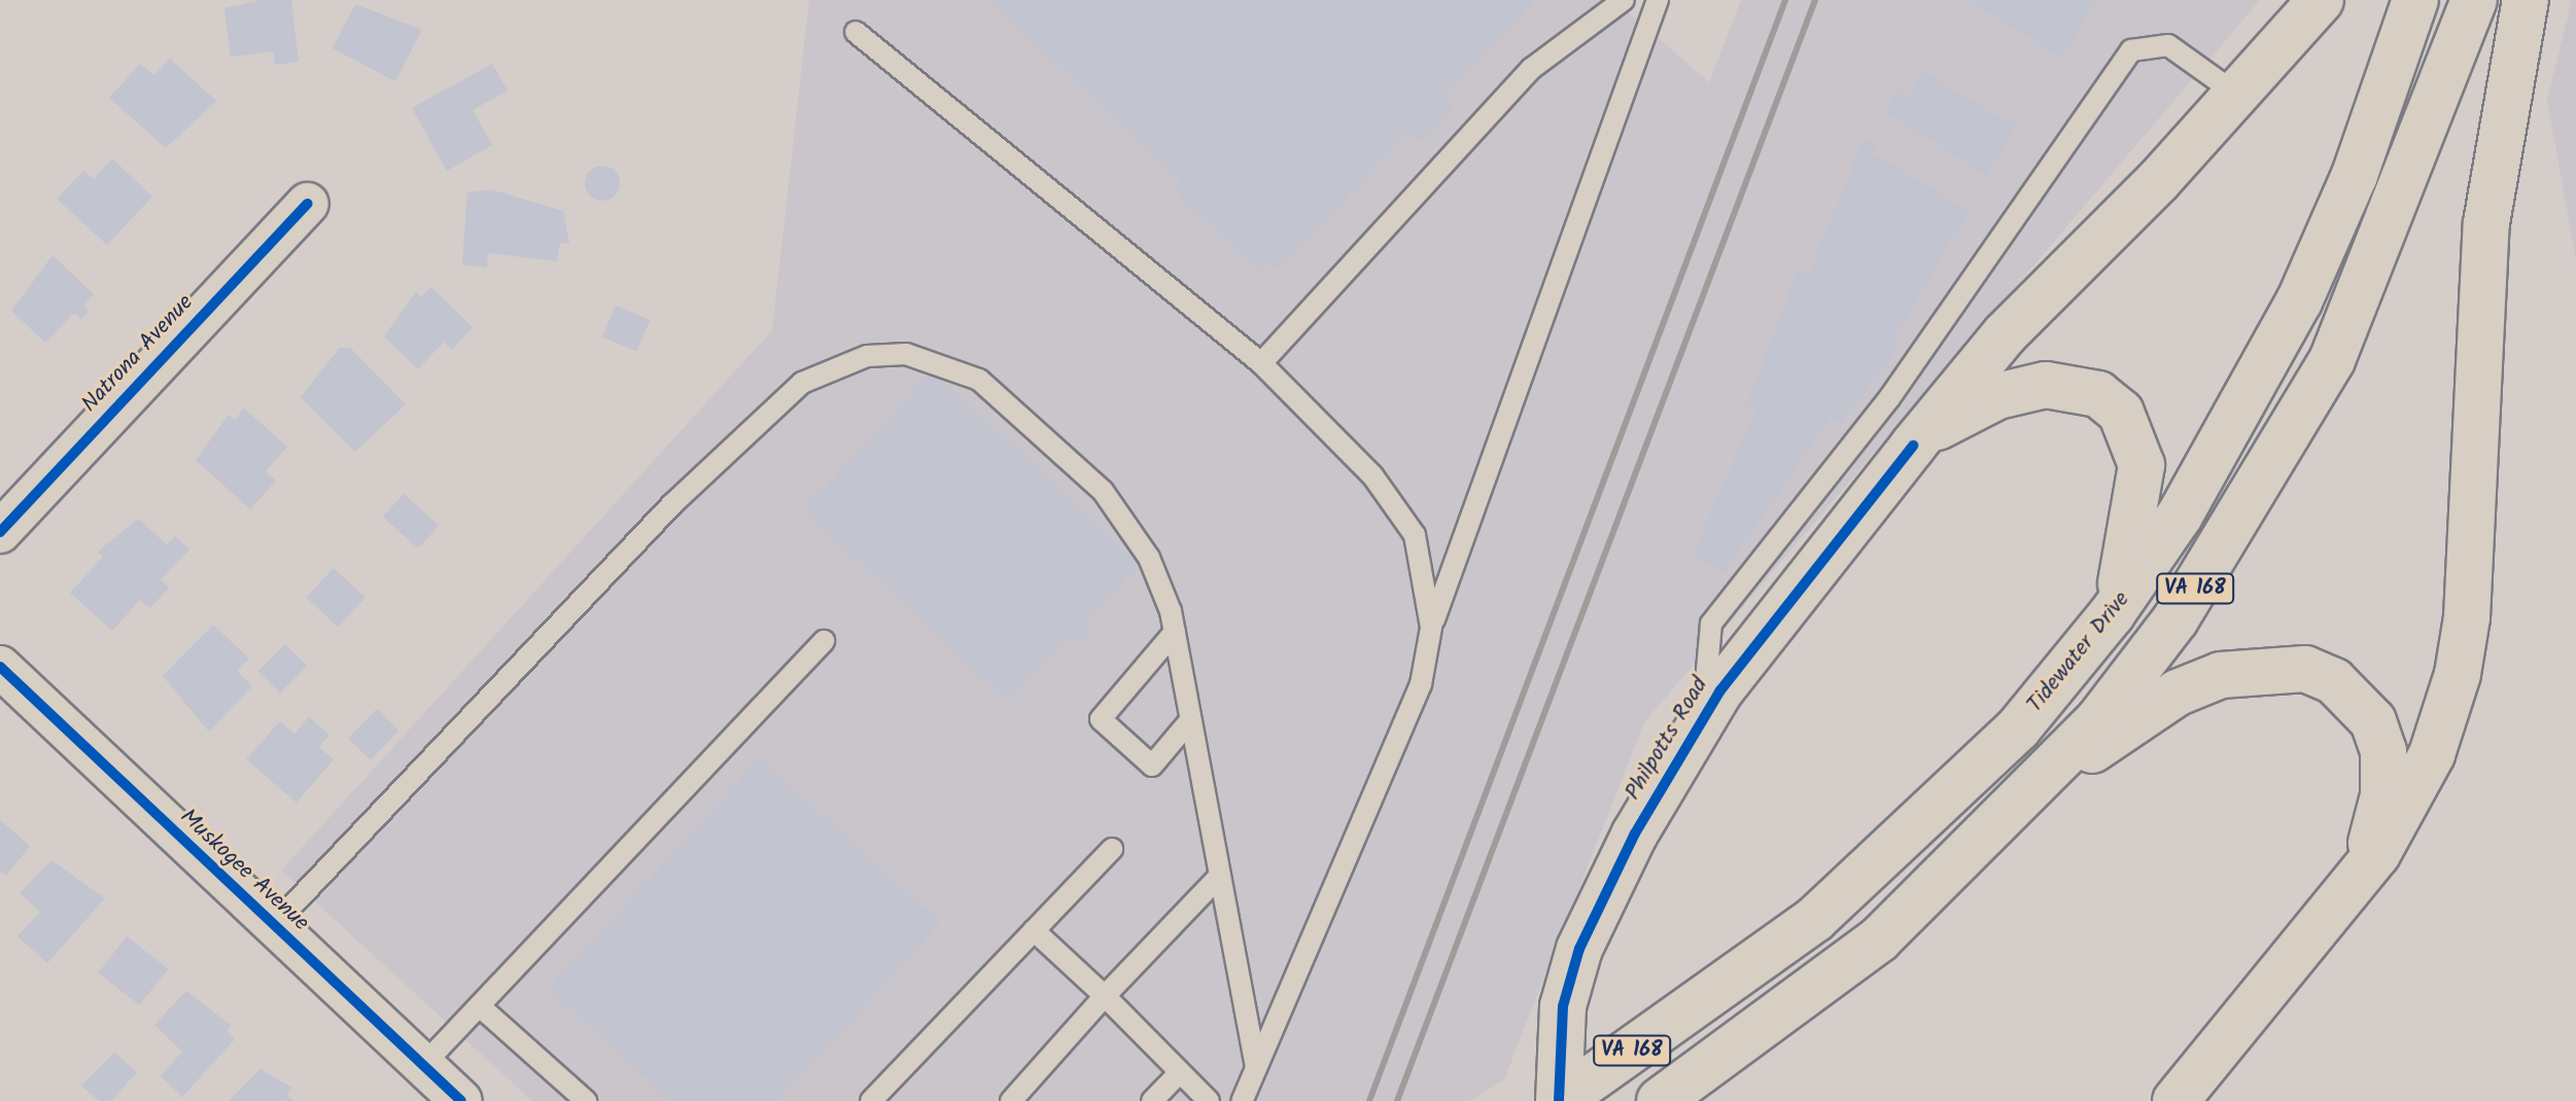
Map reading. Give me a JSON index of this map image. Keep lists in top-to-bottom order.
{
  "streets": {
    "main road": ["VA 168", "Tidewater Drive", "Philpotts Road"],
    "street": ["Natrona Avenue", "Muskogee Avenue"]
  },
  "crossings": [
    ["Tidewater Drive", "Philpotts Road"]
  ]
}
